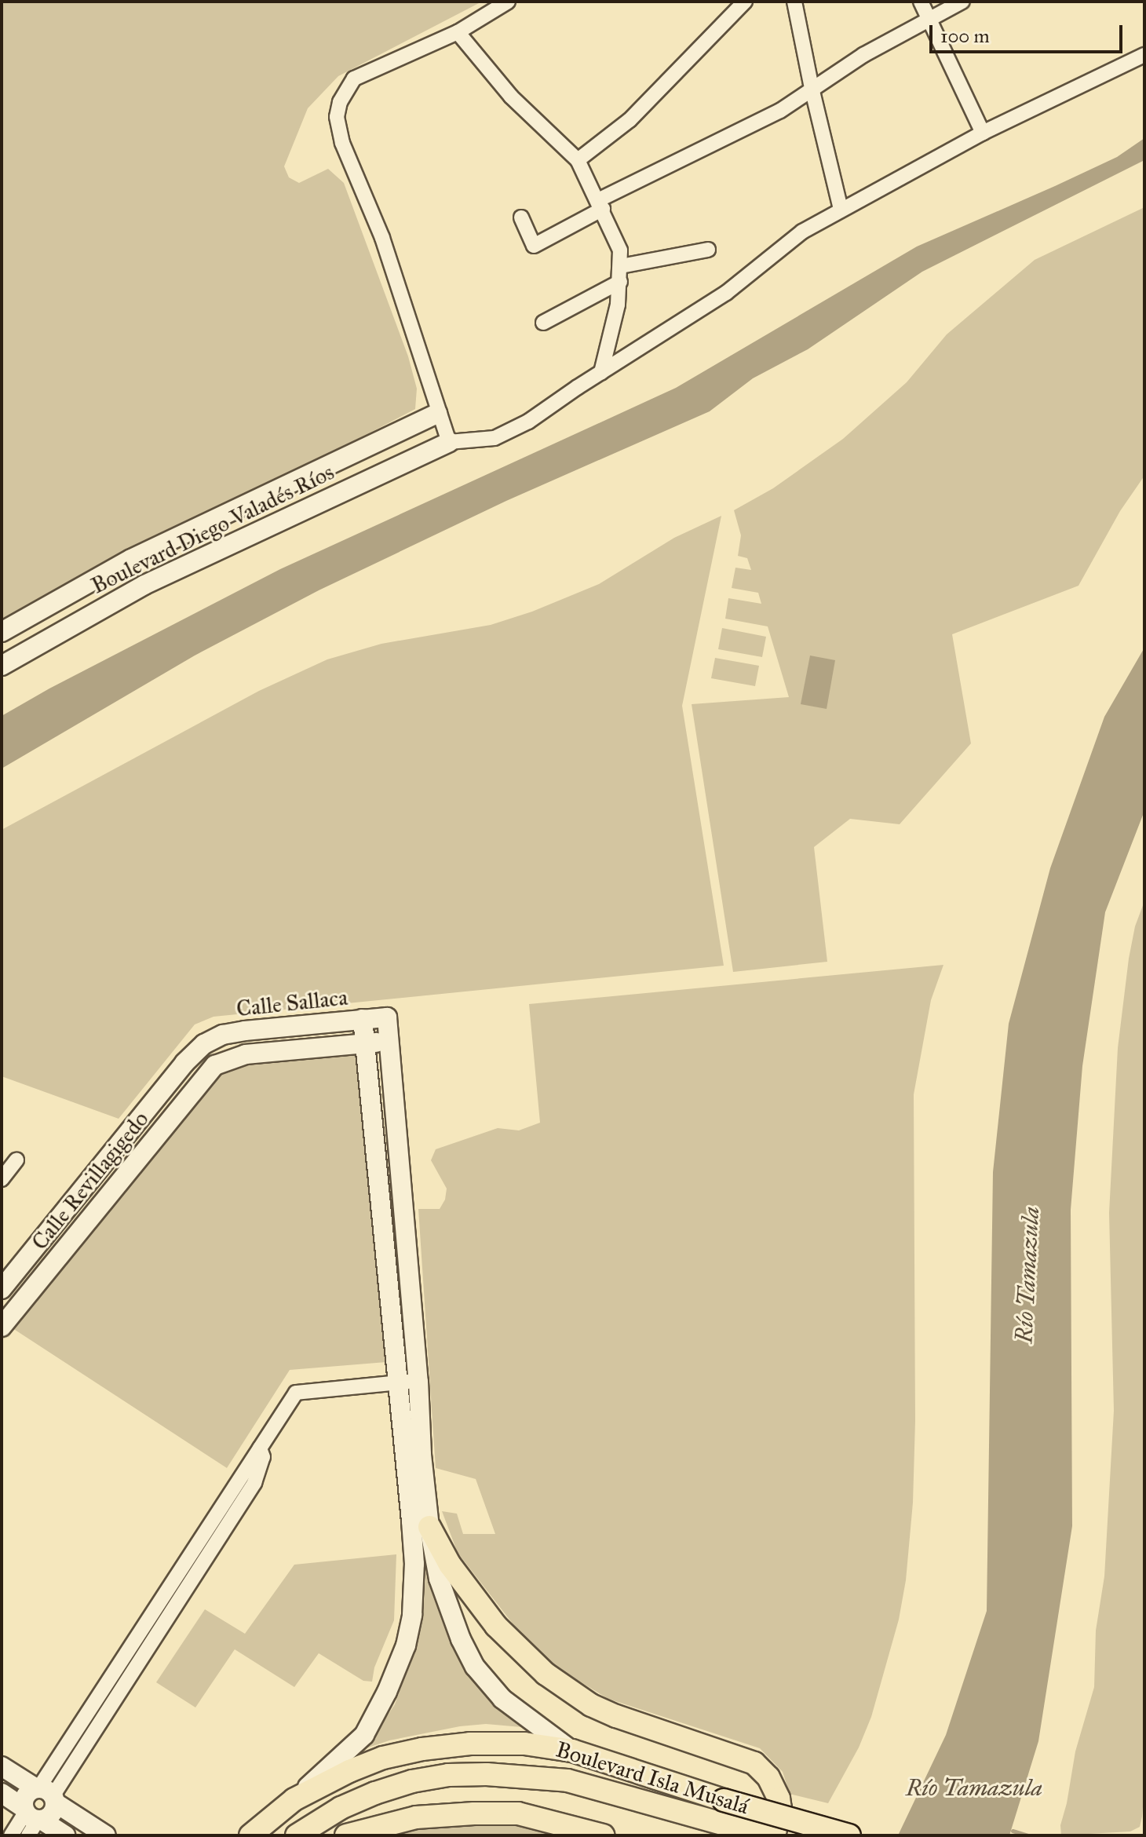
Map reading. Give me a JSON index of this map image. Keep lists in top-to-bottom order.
{
  "streets": {
    "main road": ["Boulevard Isla Musalá"],
    "street": ["Boulevard Diego Valadés Ríos", "Calle Sallaca", "Calle Revillagigedo"]
  },
  "crossings": [
    ["Calle Sallaca", "Calle Revillagigedo"]
  ],
  "water": ["Río Tamazula"],
  "scale_bar": "100 m"
}
